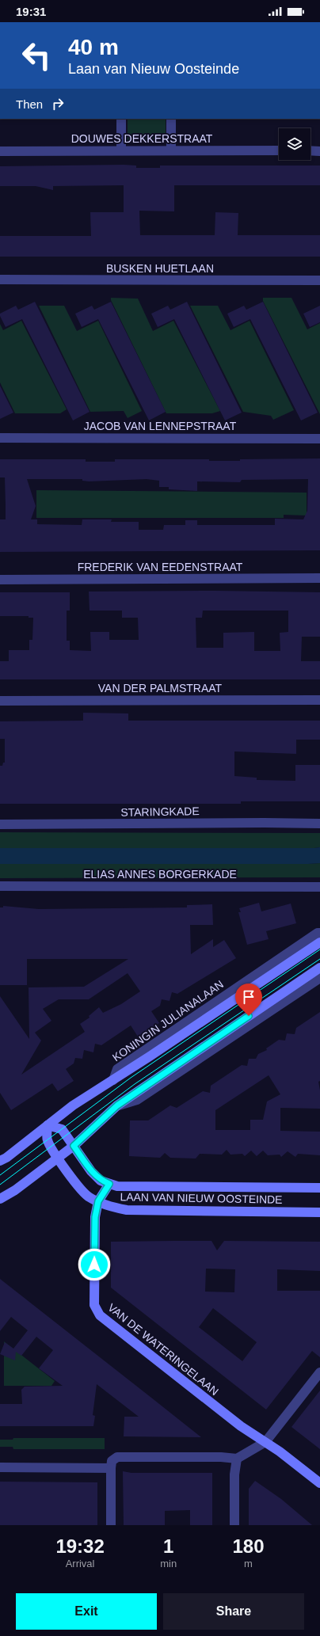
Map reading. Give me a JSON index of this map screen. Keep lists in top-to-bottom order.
{
  "streets": {
    "main road": ["KONINGIN JULIANALAAN", "LAAN VAN NIEUW OOSTEINDE", "VAN DE WATERINGELAAN"],
    "street": [
      "DOUWES DEKKERSTRAAT",
      "BUSKEN HUETLAAN",
      "JACOB VAN LENNEPSTRAAT",
      "FREDERIK VAN EEDENSTRAAT",
      "VAN DER PALMSTRAAT",
      "STARINGKADE",
      "ELIAS ANNES BORGERKADE"
    ]
  },
  "crossings": [
    ["KONINGIN JULIANALAAN", "LAAN VAN NIEUW OOSTEINDE"],
    ["LAAN VAN NIEUW OOSTEINDE", "VAN DE WATERINGELAAN"]
  ],
  "page": {
    "status": "19:31",
    "turn": ["40 m", "Laan van Nieuw Oosteinde"],
    "then": "Then",
    "eta": [
      "19:32",
      "Arrival",
      "1",
      "min",
      "180",
      "m"
    ],
    "buttons": ["Exit", "Share"]
  }
}
